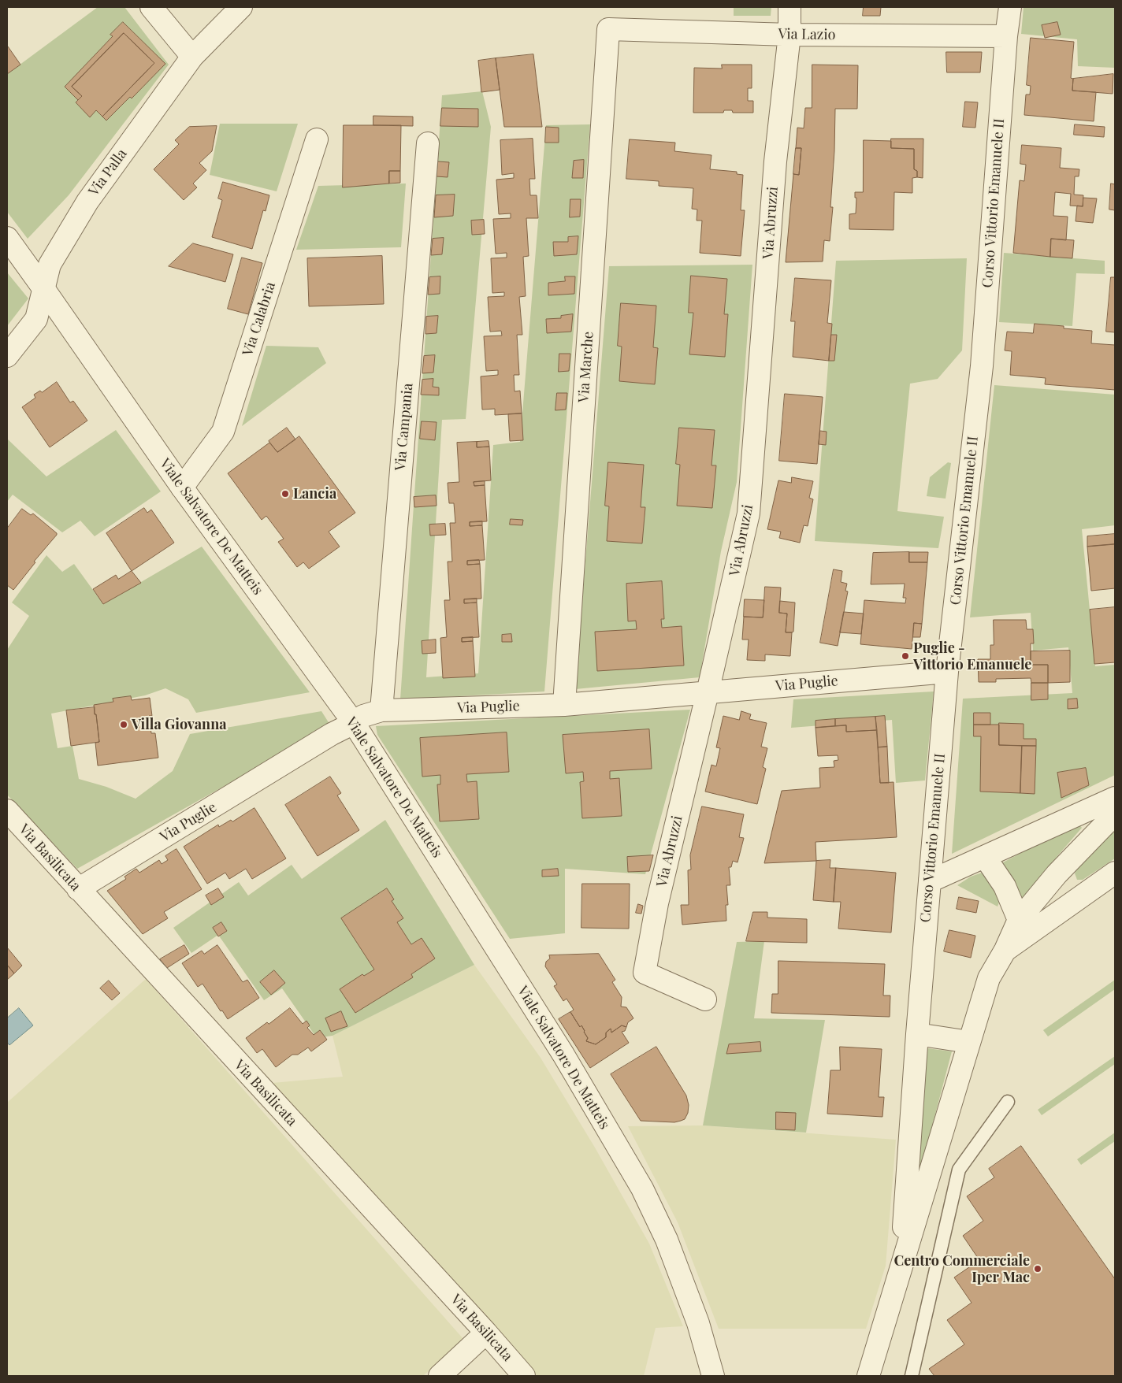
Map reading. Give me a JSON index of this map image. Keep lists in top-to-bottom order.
{
  "streets": {
    "street": [
      "Via Lazio",
      "Via Palla",
      "Corso Vittorio Emanuele II",
      "Via Abruzzi",
      "Via Calabria",
      "Via Marche",
      "Via Campania",
      "Viale Salvatore De Matteis",
      "Via Puglie",
      "Via Basilicata"
    ]
  },
  "crossings": [
    ["Via Lazio", "Corso Vittorio Emanuele II"],
    ["Via Lazio", "Via Abruzzi"],
    ["Via Lazio", "Via Marche"],
    ["Via Palla", "Viale Salvatore De Matteis"],
    ["Corso Vittorio Emanuele II", "Via Puglie"],
    ["Via Abruzzi", "Via Puglie"],
    ["Via Calabria", "Viale Salvatore De Matteis"],
    ["Via Marche", "Via Puglie"],
    ["Via Campania", "Via Puglie"],
    ["Viale Salvatore De Matteis", "Via Puglie"],
    ["Via Puglie", "Via Basilicata"]
  ],
  "places": [
    "Lancia",
    "Puglie - Vittorio Emanuele",
    "Villa Giovanna",
    "Centro Commerciale Iper Mac"
  ]
}
